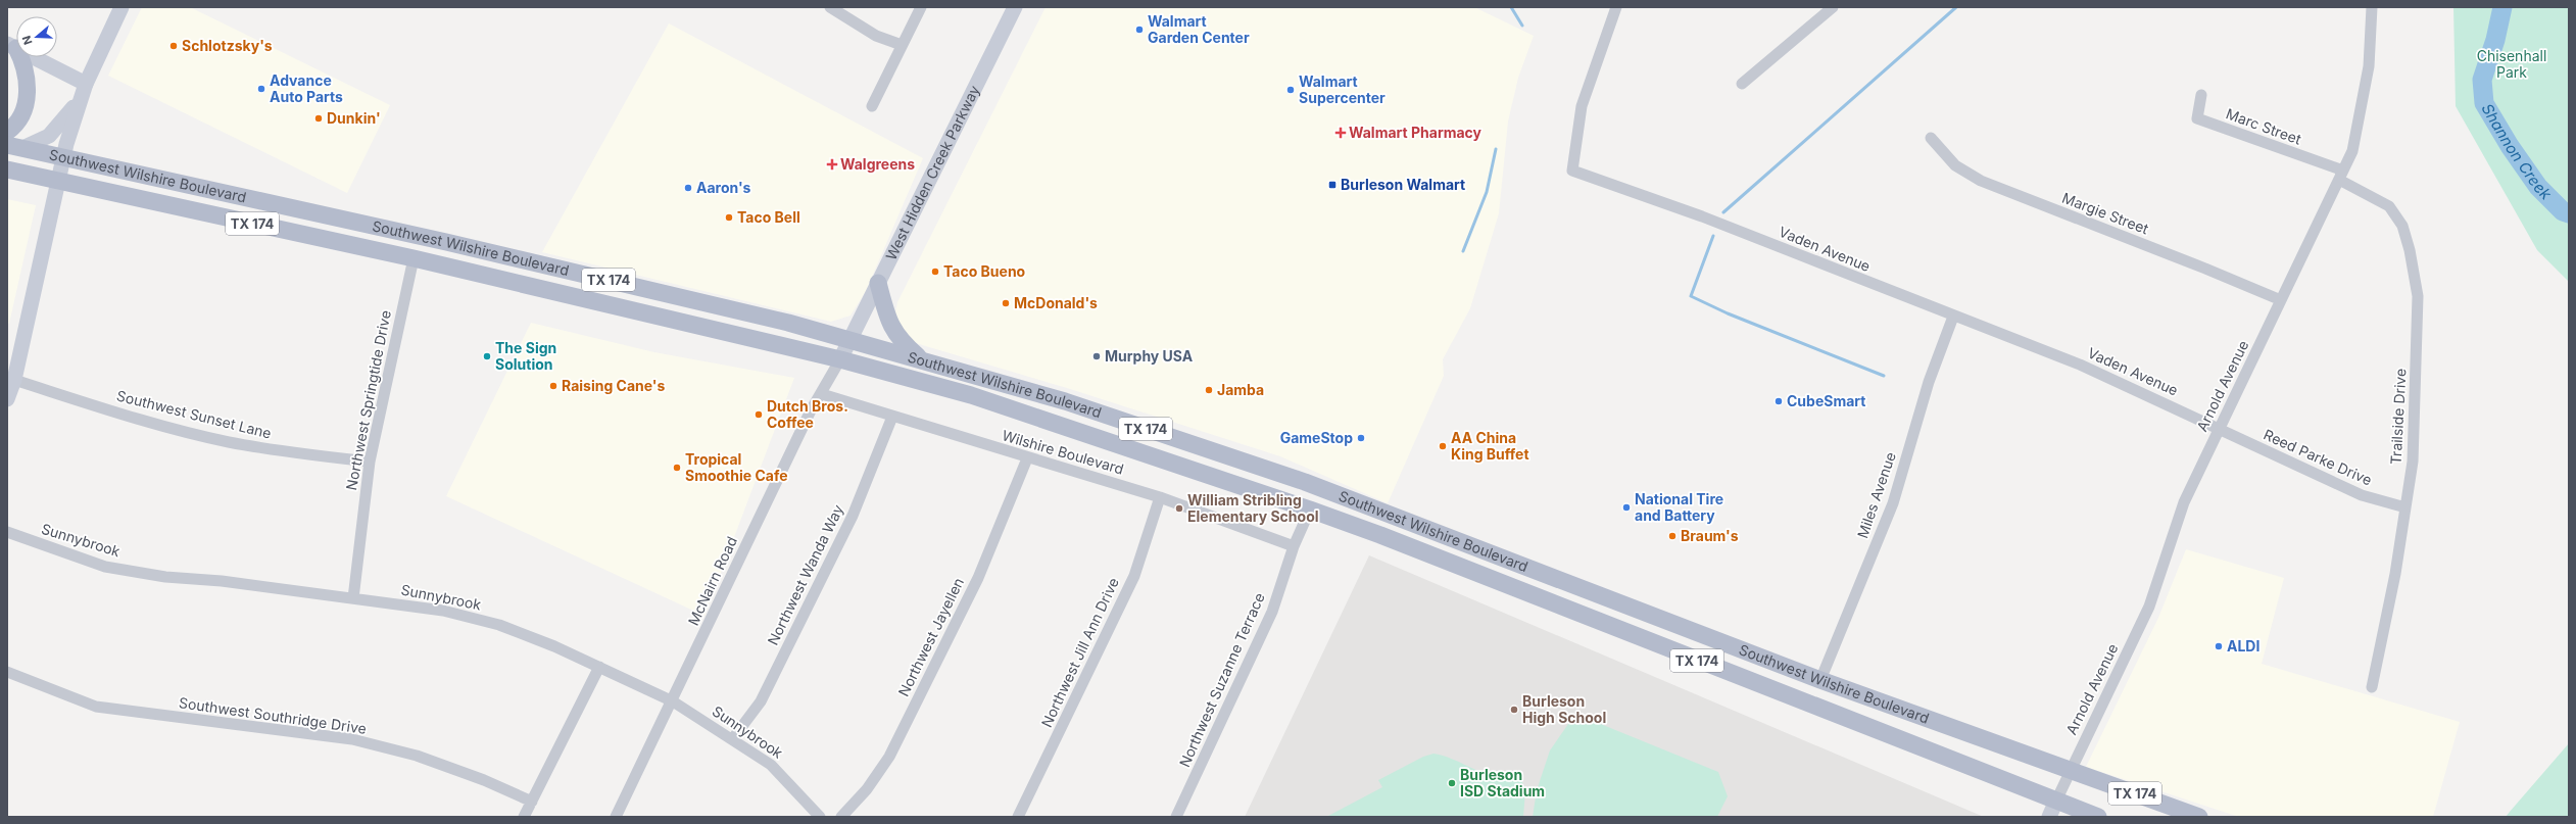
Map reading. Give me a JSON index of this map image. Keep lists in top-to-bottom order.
{
  "streets": {
    "main road": ["Southwest Wilshire Boulevard", "TX 174"],
    "street": [
      "Marc Street",
      "West Hidden Creek Parkway",
      "Margie Street",
      "Vaden Avenue",
      "Arnold Avenue",
      "Northwest Springtide Drive",
      "Southwest Sunset Lane",
      "Trailside Drive",
      "Wilshire Boulevard",
      "Reed Parke Drive",
      "Miles Avenue",
      "Sunnybrook",
      "Northwest Wanda Way",
      "McNairn Road",
      "Northwest Jayellen",
      "Northwest Jill Ann Drive",
      "Northwest Suzanne Terrace",
      "Southwest Southridge Drive"
    ]
  },
  "crossings": [
    ["Marc Street", "Arnold Avenue"],
    ["Marc Street", "Trailside Drive"],
    ["West Hidden Creek Parkway", "Southwest Wilshire Boulevard"],
    ["West Hidden Creek Parkway", "McNairn Road"],
    ["Southwest Wilshire Boulevard", "Arnold Avenue"],
    ["Southwest Wilshire Boulevard", "Northwest Springtide Drive"],
    ["Southwest Wilshire Boulevard", "Miles Avenue"],
    ["Southwest Wilshire Boulevard", "McNairn Road"],
    ["Southwest Wilshire Boulevard", "Northwest Suzanne Terrace"],
    ["Margie Street", "Arnold Avenue"],
    ["Vaden Avenue", "Arnold Avenue"],
    ["Vaden Avenue", "Reed Parke Drive"],
    ["Vaden Avenue", "Miles Avenue"],
    ["Arnold Avenue", "Trailside Drive"],
    ["Arnold Avenue", "Reed Parke Drive"],
    ["Northwest Springtide Drive", "Southwest Sunset Lane"],
    ["Northwest Springtide Drive", "Sunnybrook"],
    ["Trailside Drive", "Reed Parke Drive"],
    ["Wilshire Boulevard", "Northwest Wanda Way"],
    ["Wilshire Boulevard", "McNairn Road"],
    ["Wilshire Boulevard", "Northwest Jayellen"],
    ["Wilshire Boulevard", "Northwest Jill Ann Drive"],
    ["Wilshire Boulevard", "Northwest Suzanne Terrace"],
    ["Sunnybrook", "Northwest Wanda Way"],
    ["Sunnybrook", "McNairn Road"]
  ],
  "water": ["Shannon Creek"],
  "parks": ["Chisenhall Park"],
  "places": {
    "other": [
      "Walmart Garden Center",
      "Schlotzsky's",
      "Advance Auto Parts",
      "Walmart Supercenter",
      "Dunkin'",
      "Aaron's",
      "Taco Bell",
      "Taco Bueno",
      "McDonald's",
      "The Sign Solution",
      "Murphy USA",
      "Raising Cane's",
      "Jamba",
      "CubeSmart",
      "Dutch Bros. Coffee",
      "GameStop",
      "AA China King Buffet",
      "Tropical Smoothie Cafe",
      "National Tire and Battery",
      "William Stribling Elementary School",
      "Braum's",
      "ALDI",
      "Burleson High School",
      "Burleson ISD Stadium"
    ],
    "health": ["Walmart Pharmacy", "Walgreens"],
    "transit": ["Burleson Walmart"]
  },
  "north": "left"
}
